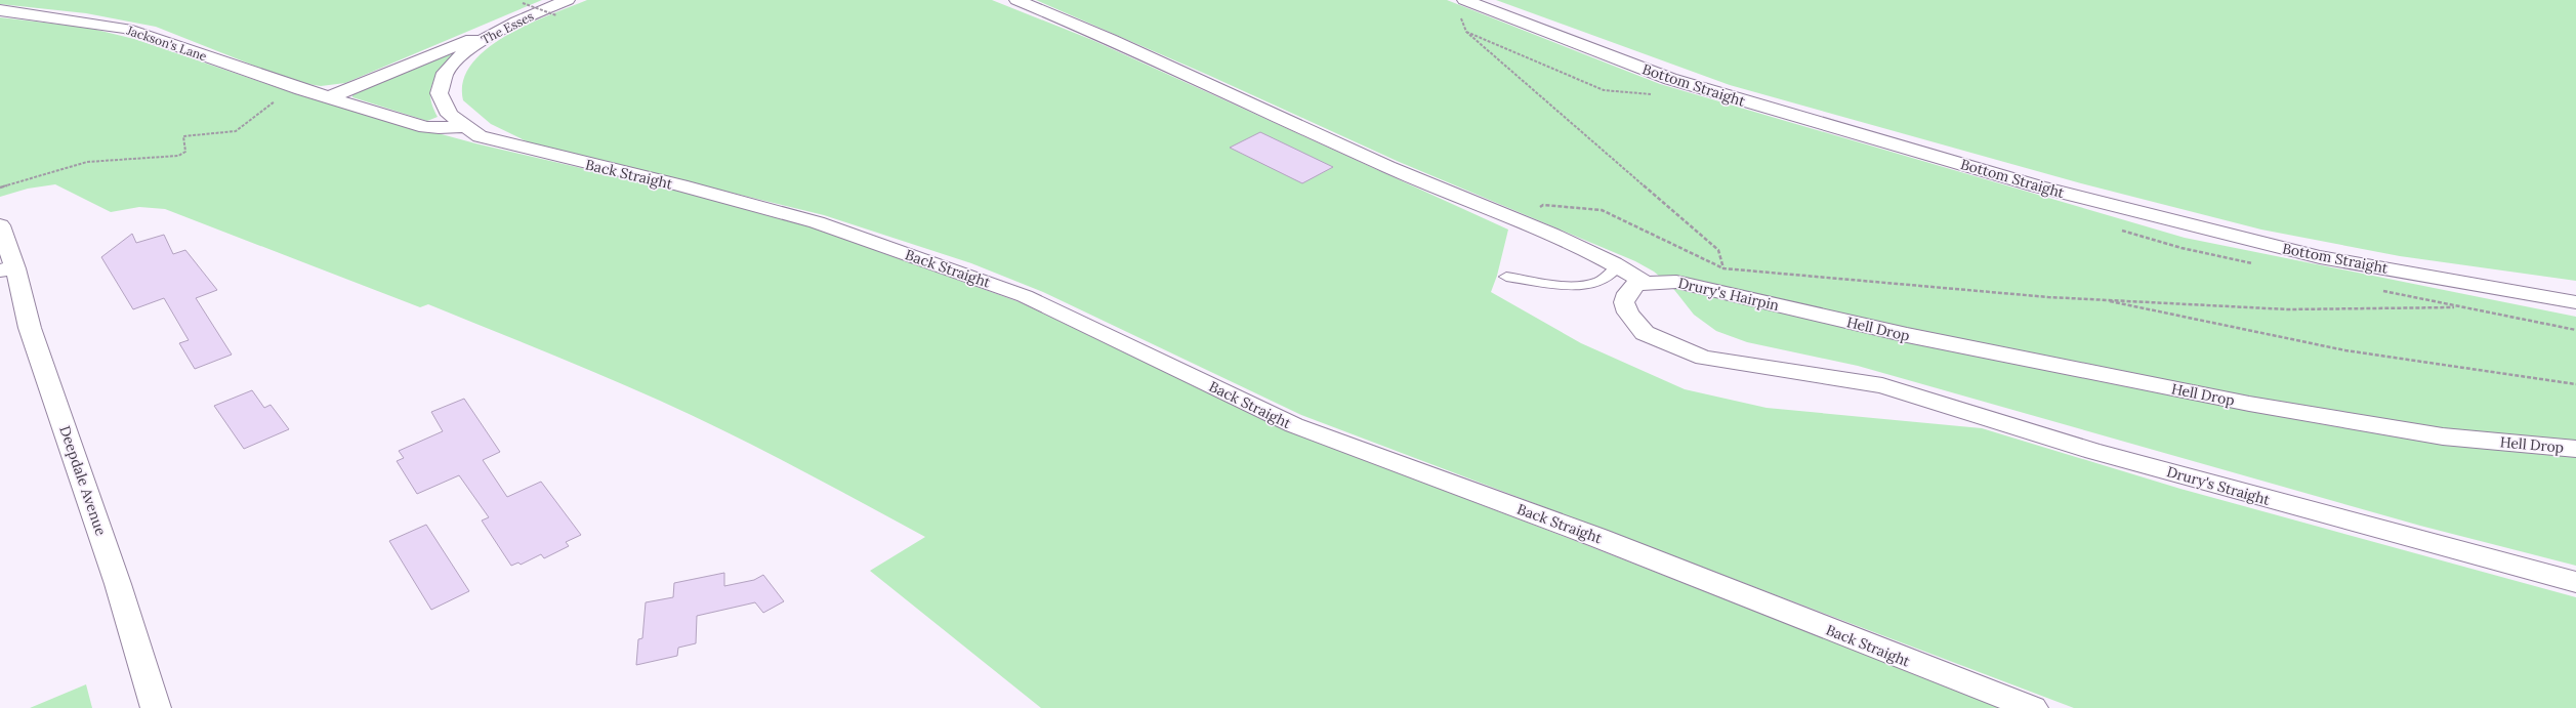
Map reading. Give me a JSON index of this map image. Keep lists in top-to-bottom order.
{
  "streets": {
    "street": [
      "The Esses",
      "Jackson's Lane",
      "Bottom Straight",
      "Back Straight",
      "Drury's Hairpin",
      "Hell Drop",
      "Deepdale Avenue",
      "Drury's Straight"
    ]
  },
  "crossings": [
    ["The Esses", "Jackson's Lane"],
    ["The Esses", "Back Straight"],
    ["Jackson's Lane", "Back Straight"],
    ["Drury's Hairpin", "Hell Drop"],
    ["Drury's Hairpin", "Drury's Straight"]
  ]
}
